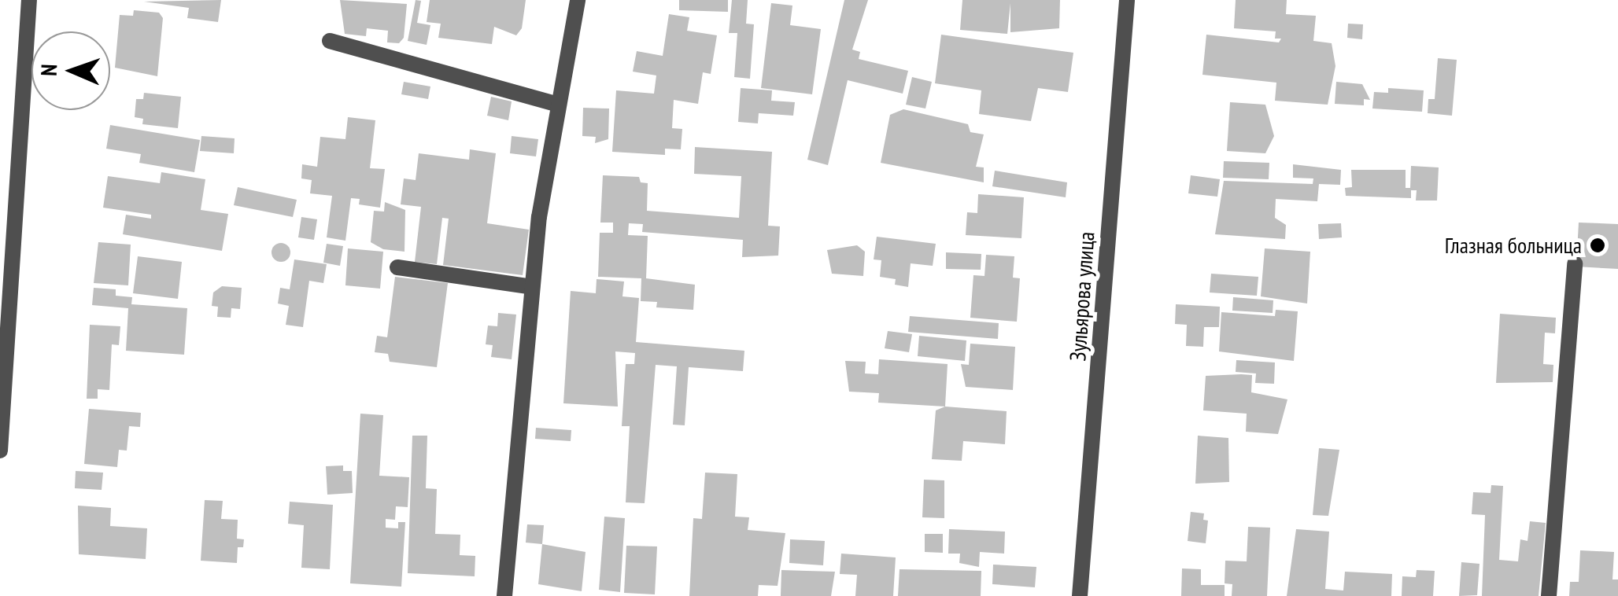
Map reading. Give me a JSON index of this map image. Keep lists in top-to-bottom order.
{
  "streets": {
    "street": ["Зульярова улица"]
  },
  "places": ["Глазная больница"],
  "north": "left"
}
